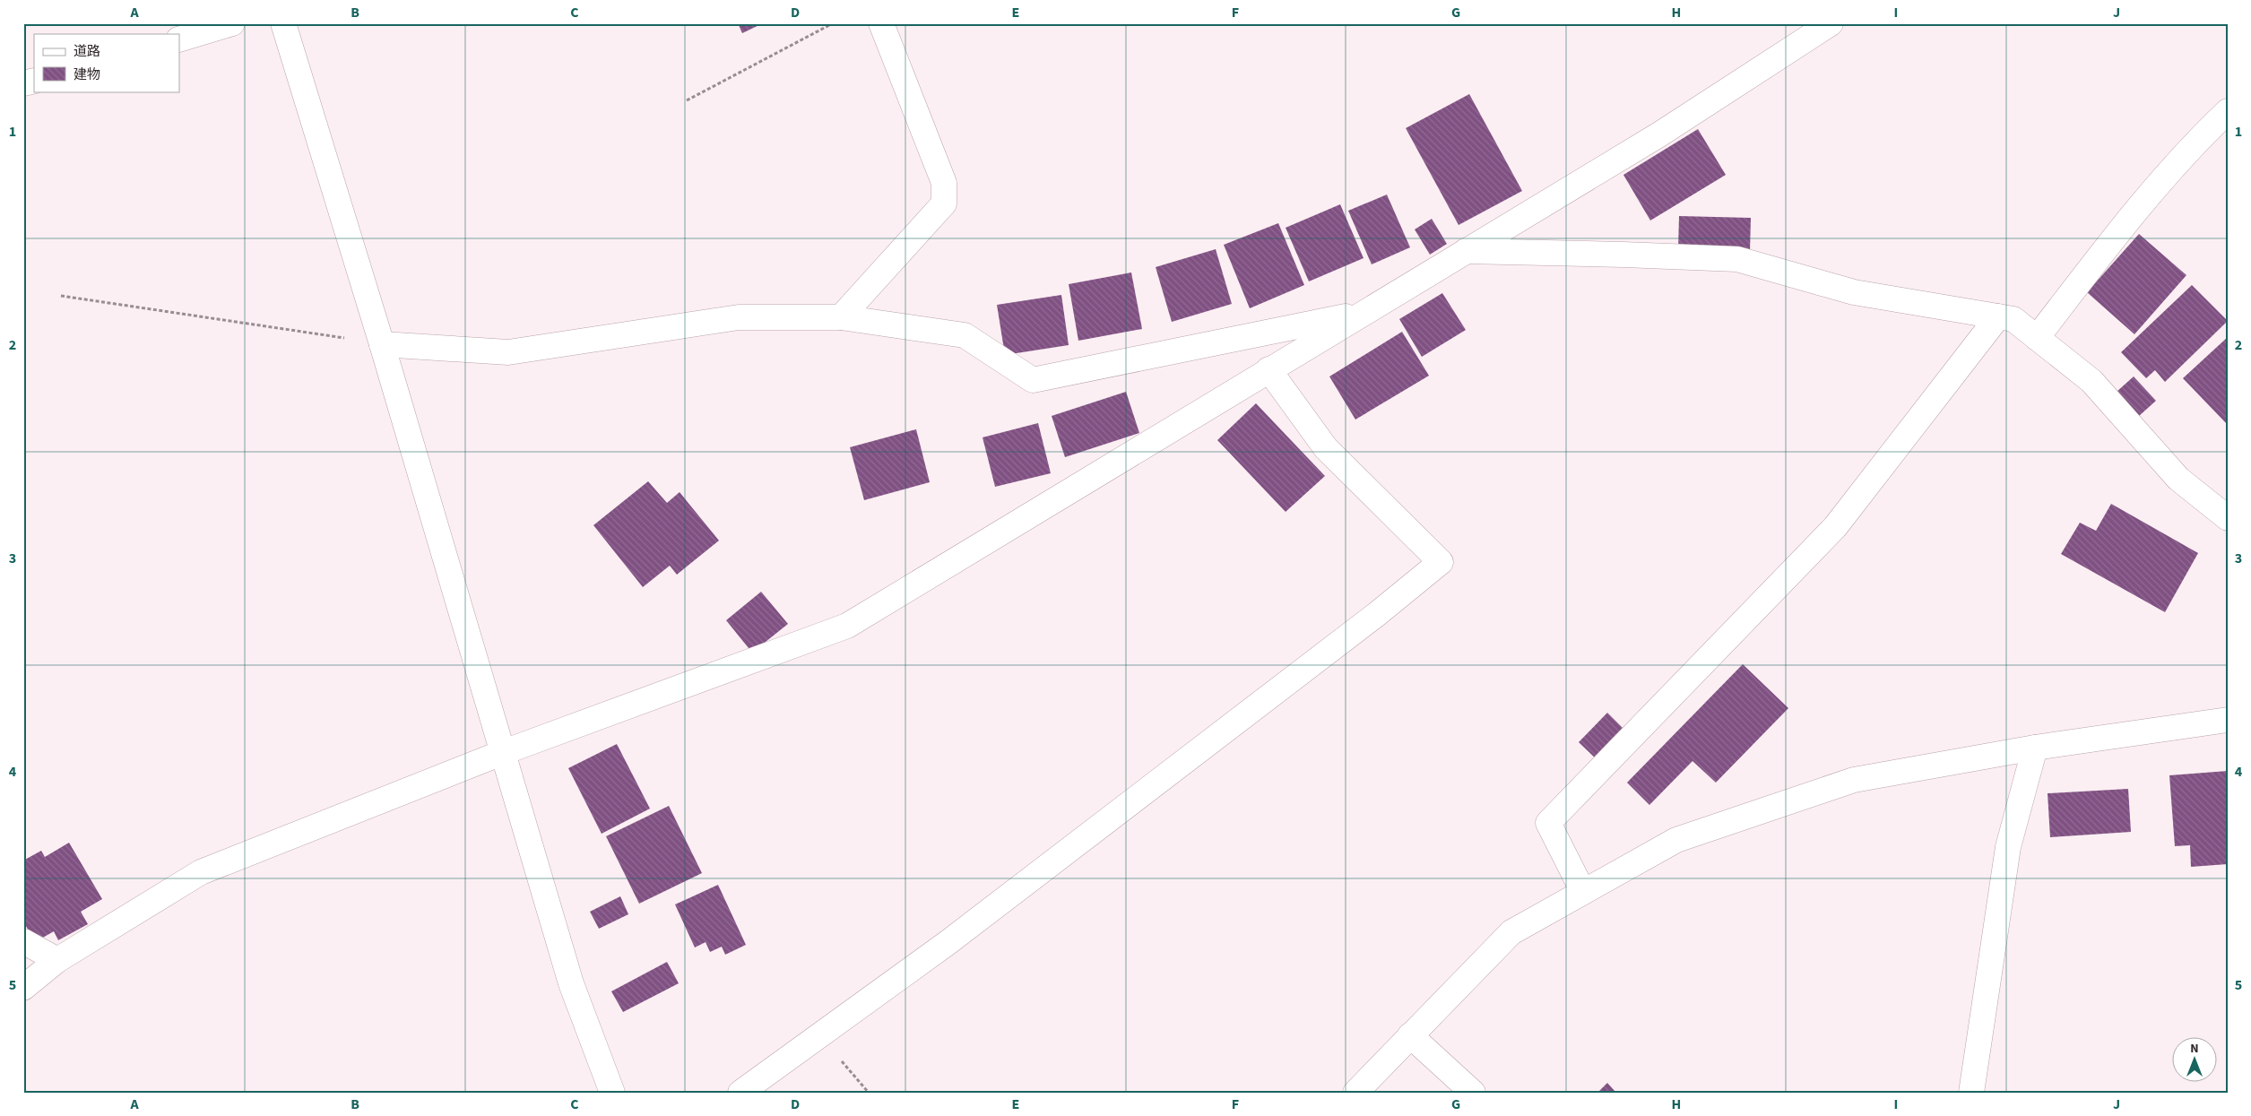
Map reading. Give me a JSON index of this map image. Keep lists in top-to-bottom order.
{
  "legend": ["道路", "建物"],
  "north": "top",
  "grid": {
    "columns": [
      "A",
      "B",
      "C",
      "D",
      "E",
      "F",
      "G",
      "H",
      "I",
      "J"
    ],
    "rows": [
      "1",
      "2",
      "3",
      "4",
      "5"
    ]
  }
}
